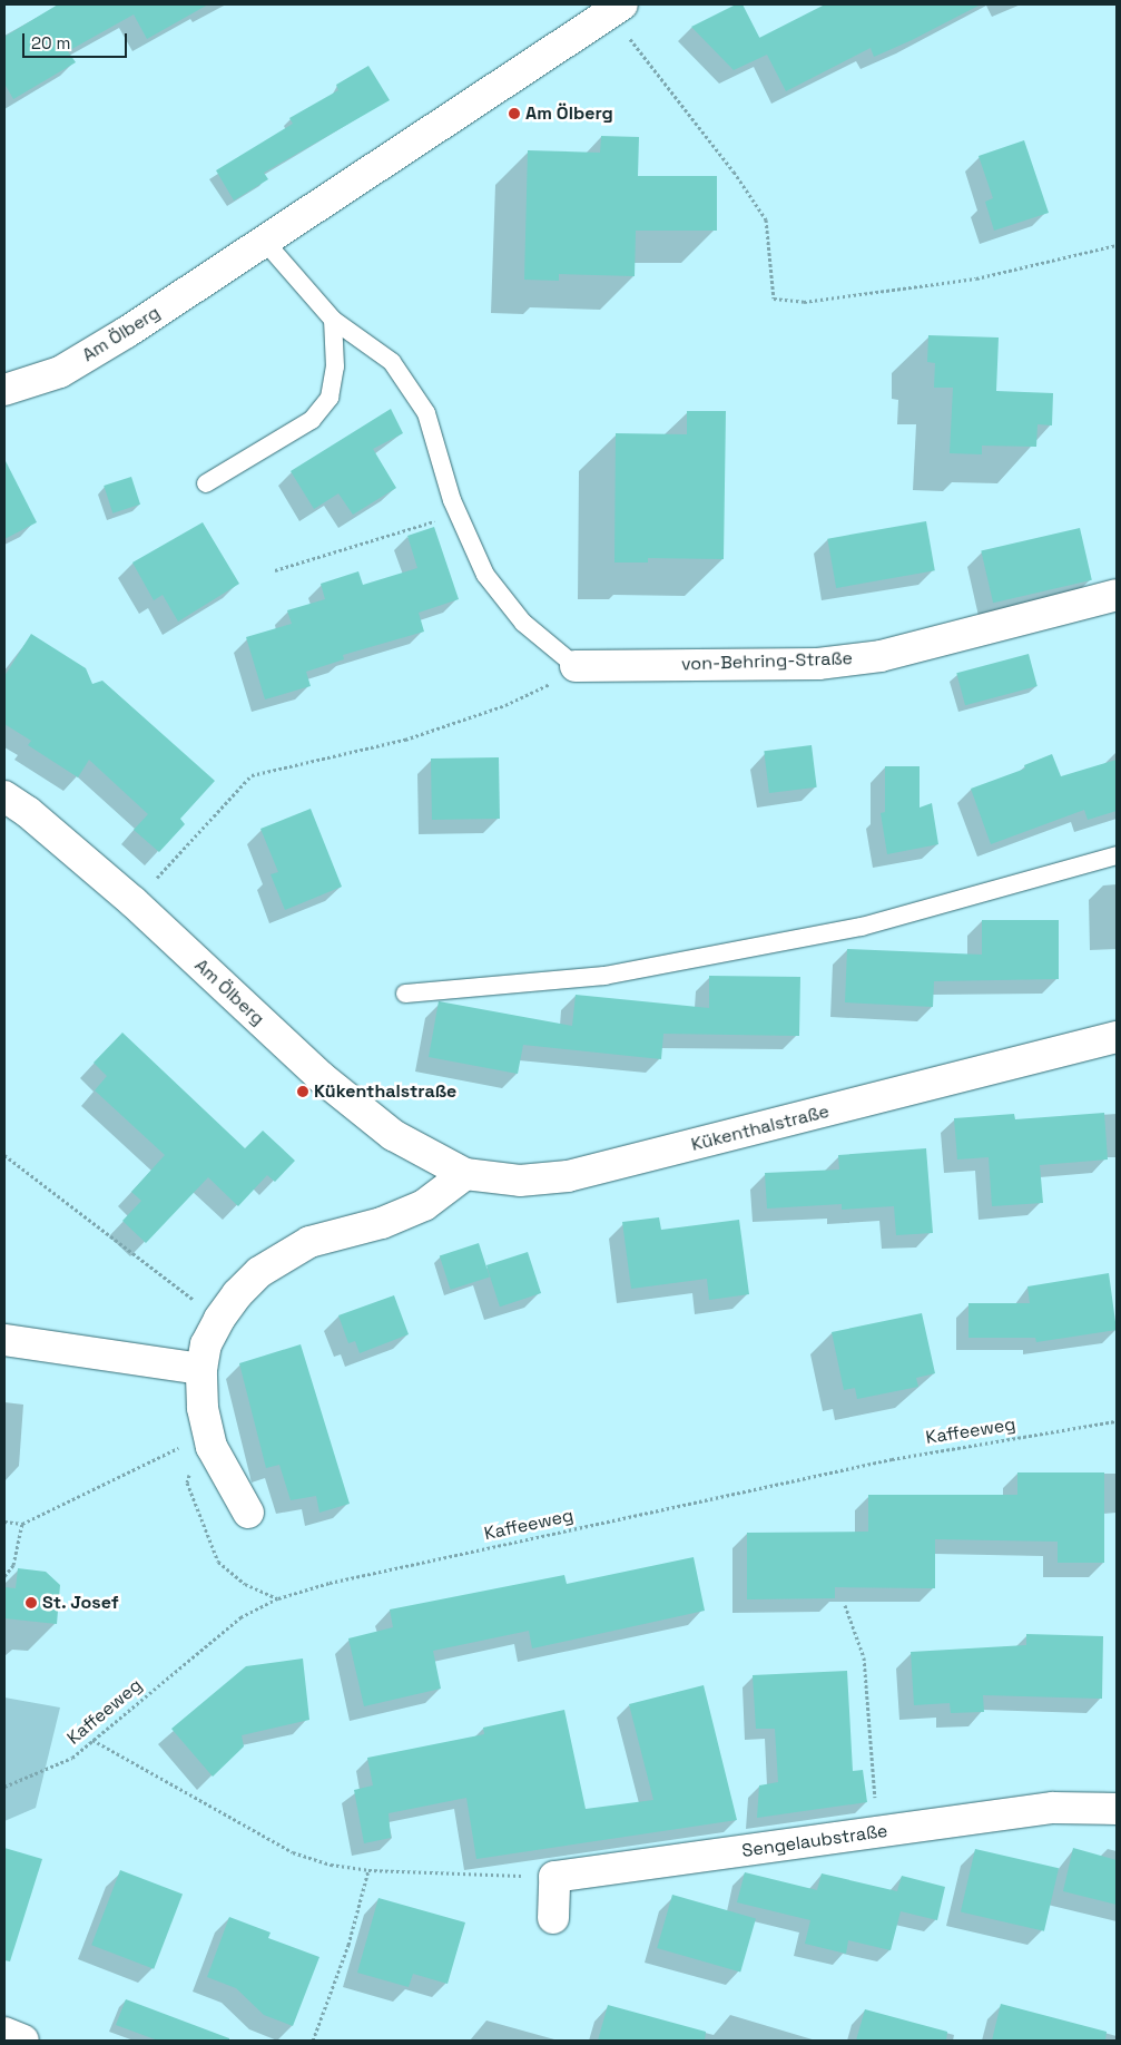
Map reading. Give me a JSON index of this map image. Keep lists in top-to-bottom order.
{
  "streets": {
    "street": [
      "Am Ölberg",
      "von-Behring-Straße",
      "Kükenthalstraße",
      "Sengelaubstraße"
    ],
    "path": ["Kaffeeweg"]
  },
  "crossings": [
    ["Am Ölberg", "Kükenthalstraße"]
  ],
  "places": ["Am Ölberg", "Kükenthalstraße", "St. Josef"],
  "scale_bar": "20 m"
}
